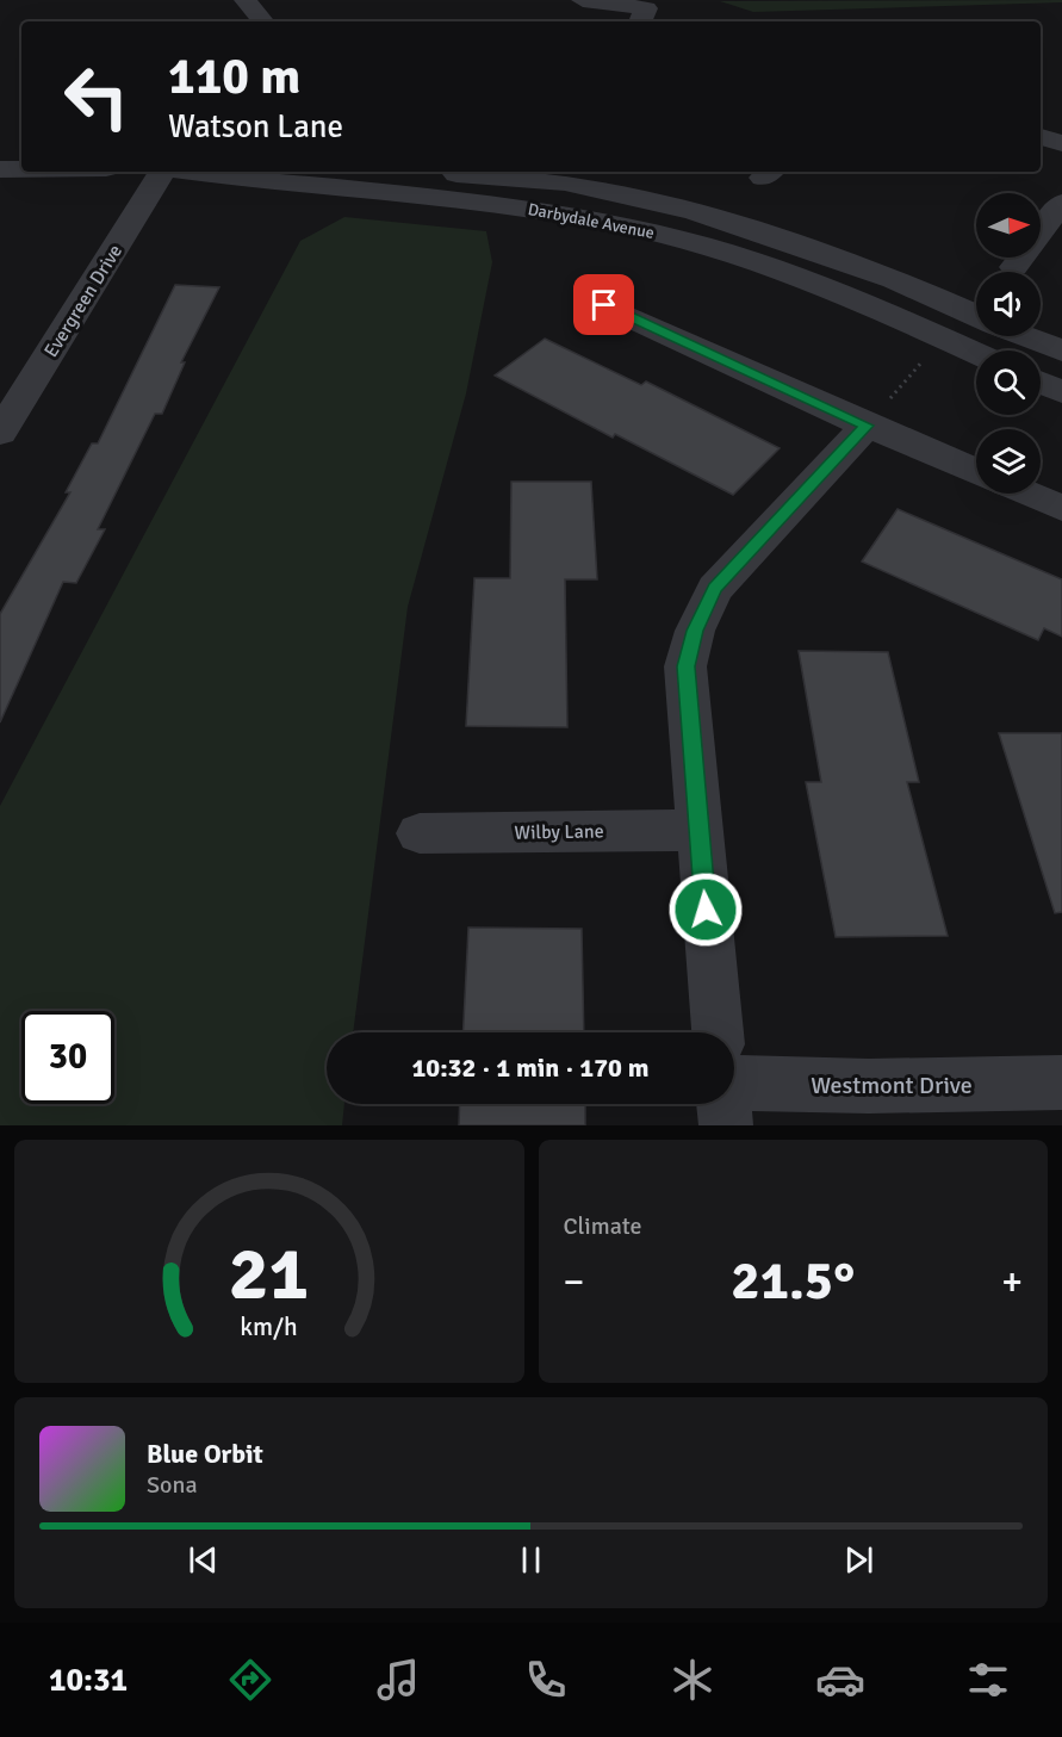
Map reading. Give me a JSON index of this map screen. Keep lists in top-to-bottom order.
{
  "streets": {
    "street": [
      "Darbydale Avenue",
      "Evergreen Drive",
      "Wilby Lane",
      "Westmont Drive"
    ]
  },
  "north": "right",
  "page": {
    "turn": ["110 m", "Watson Lane"],
    "limit": "30",
    "trip": "10:32 · 1 min · 170 m",
    "tile": "Climate",
    "heat": ["−", "21.5°", "+"],
    "song": ["Blue Orbit", "Sona"],
    "tabs": "10:31",
    "gauge": ["21", "km/h"]
  }
}
